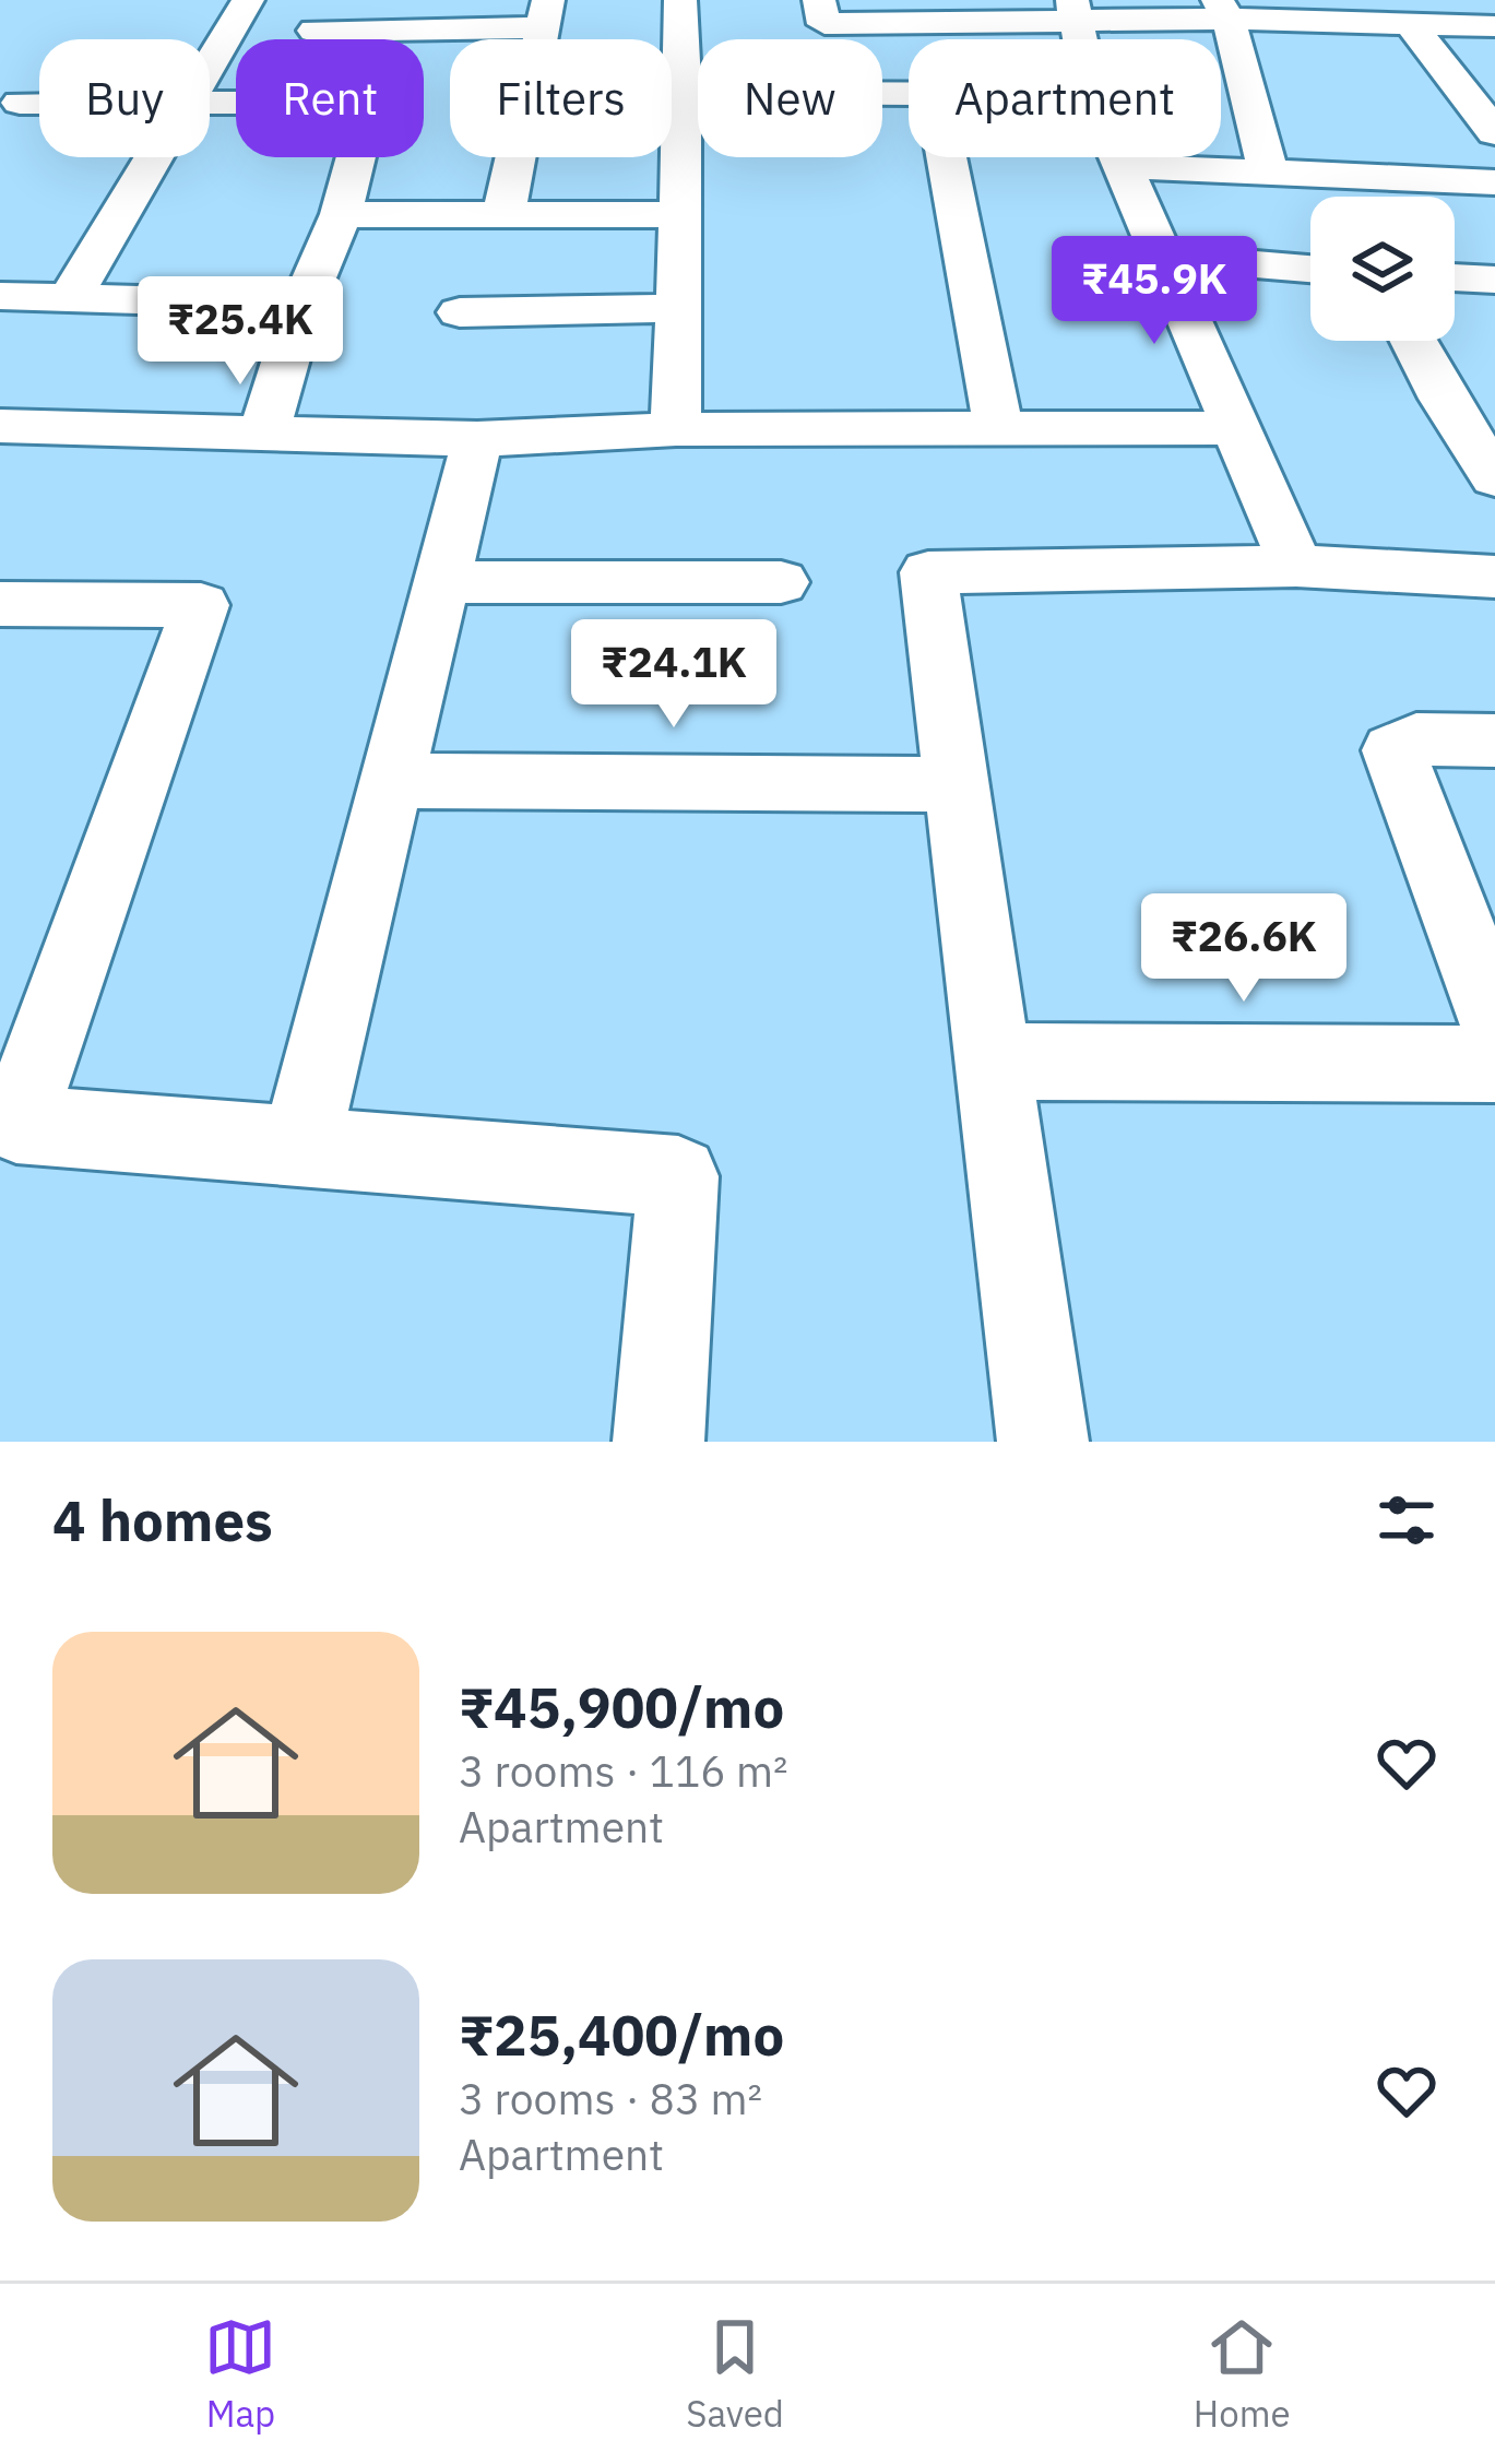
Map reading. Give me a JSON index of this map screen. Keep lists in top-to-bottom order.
{
  "page": {
    "chip": [
      "Buy",
      "Rent",
      "Filters",
      "New",
      "Apartment"
    ],
    "price": [
      "₹45.9K",
      "₹25.4K",
      "₹24.1K",
      "₹26.6K"
    ],
    "heading": "4 homes",
    "list": [
      {
        "name": "₹45,900/mo",
        "note": "3 rooms · 116 m² · Apartment"
      },
      {
        "name": "₹25,400/mo",
        "note": "3 rooms · 83 m² · Apartment"
      }
    ],
    "tabs": ["Map", "Saved", "Home"]
  }
}
